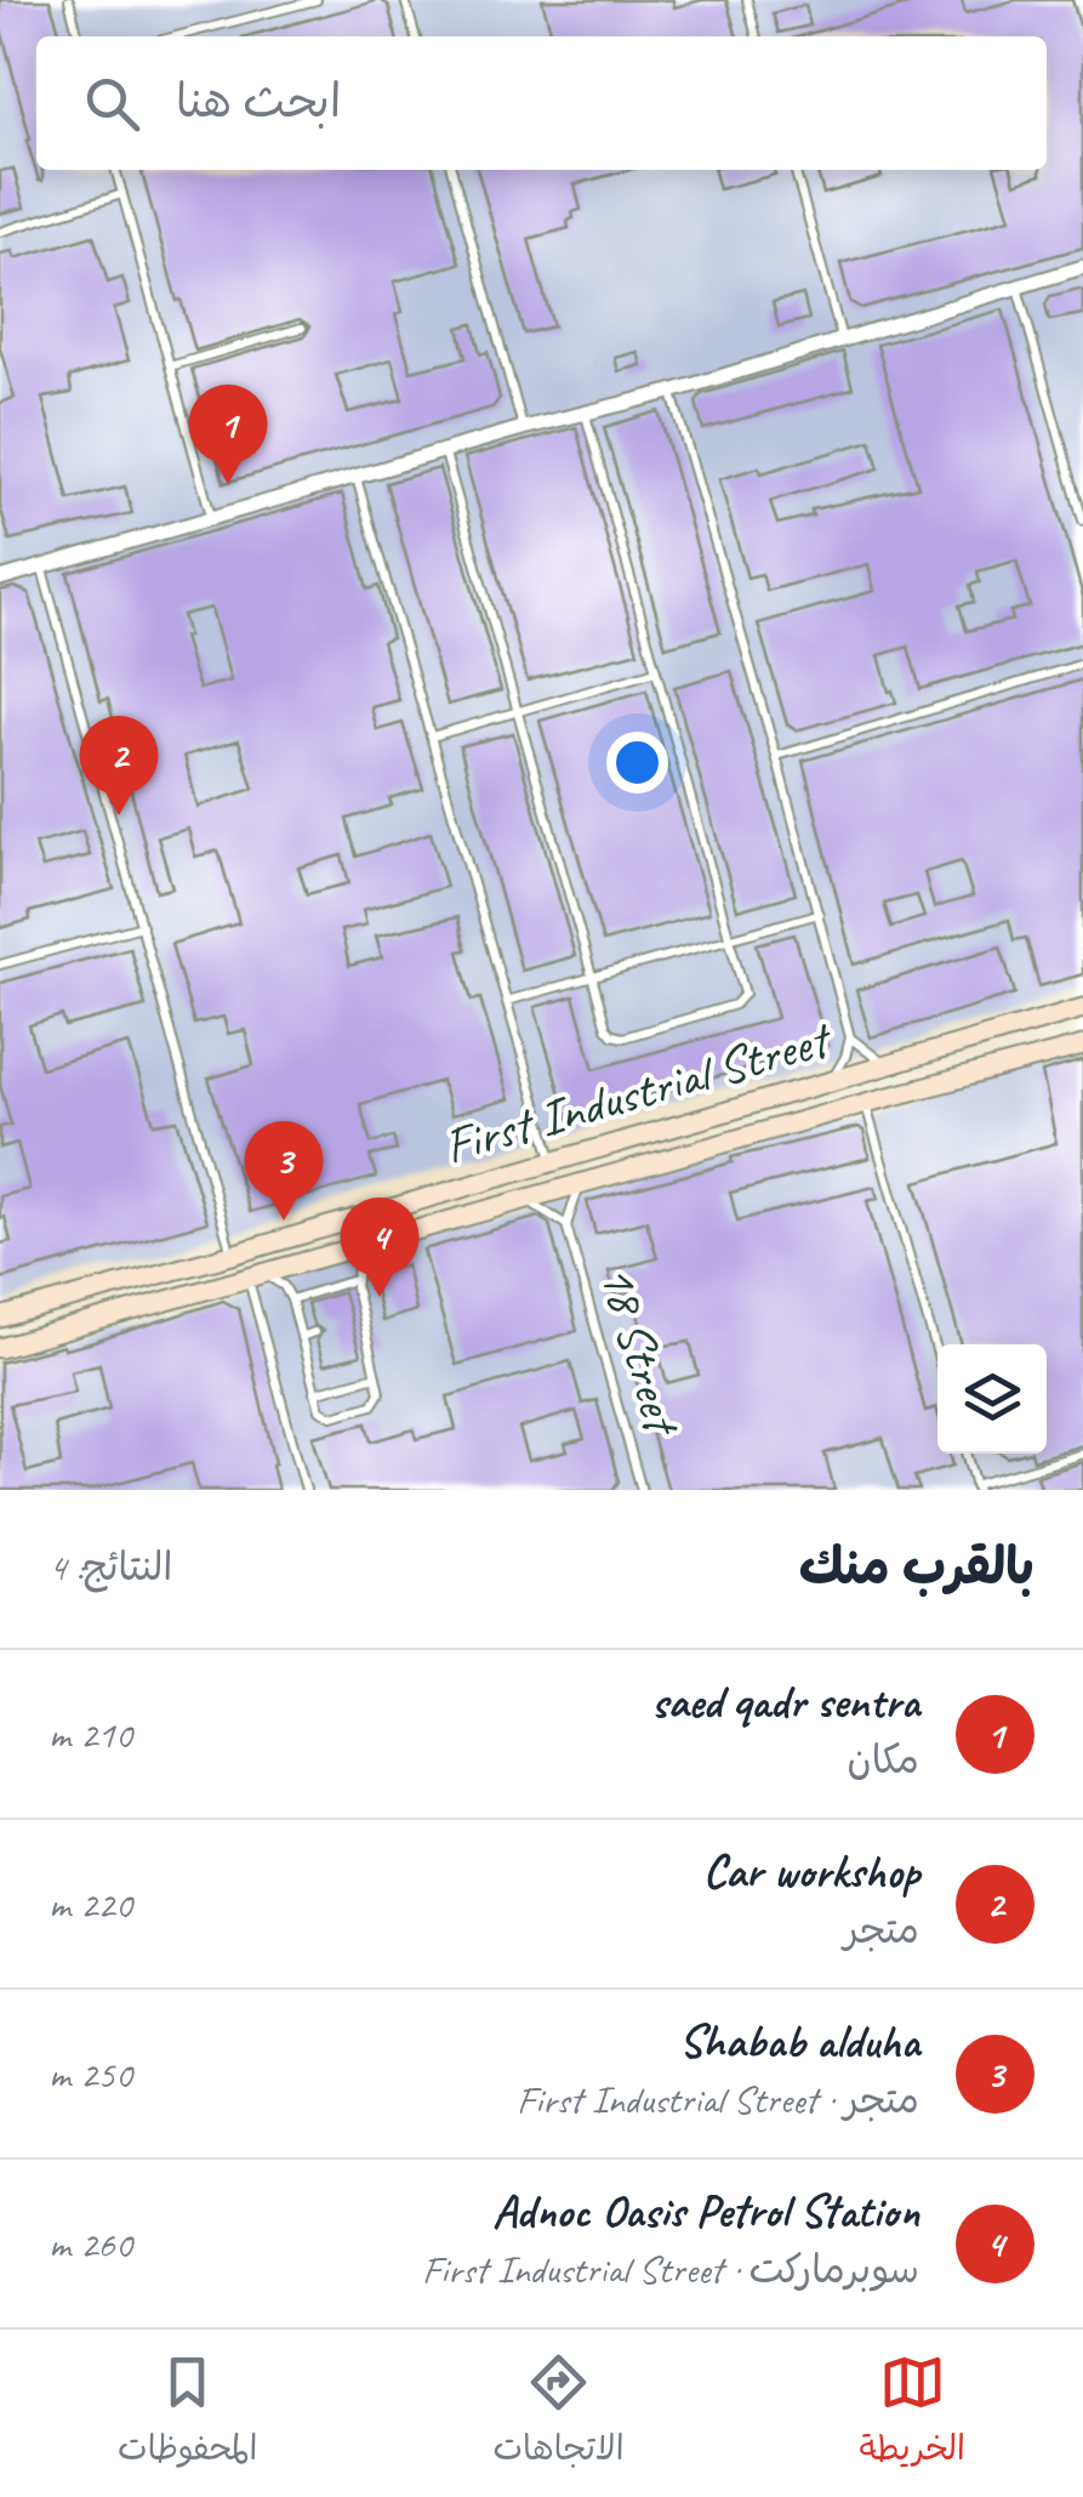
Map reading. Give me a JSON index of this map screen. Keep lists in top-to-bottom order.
{
  "streets": {
    "main road": ["First Industrial Street"],
    "lane": ["18 Street"]
  },
  "crossings": [
    ["First Industrial Street", "18 Street"]
  ],
  "page": {
    "search": "ابحث هنا",
    "pins": [
      "1",
      "2",
      "3",
      "4"
    ],
    "heading": ["بالقرب منك", "النتائج: 4"],
    "list": [
      {
        "mark": "1",
        "name": "saed qadr sentra",
        "note": "مكان",
        "value": "210 m"
      },
      {
        "mark": "2",
        "name": "Car workshop",
        "note": "متجر",
        "value": "220 m"
      },
      {
        "mark": "3",
        "name": "Shabab alduha",
        "note": "متجر · First Industrial Street",
        "value": "250 m"
      },
      {
        "mark": "4",
        "name": "Adnoc Oasis Petrol Station",
        "note": "سوبرماركت · First Industrial Street",
        "value": "260 m"
      }
    ],
    "nav": ["الخريطة", "الاتجاهات", "المحفوظات"]
  }
}
